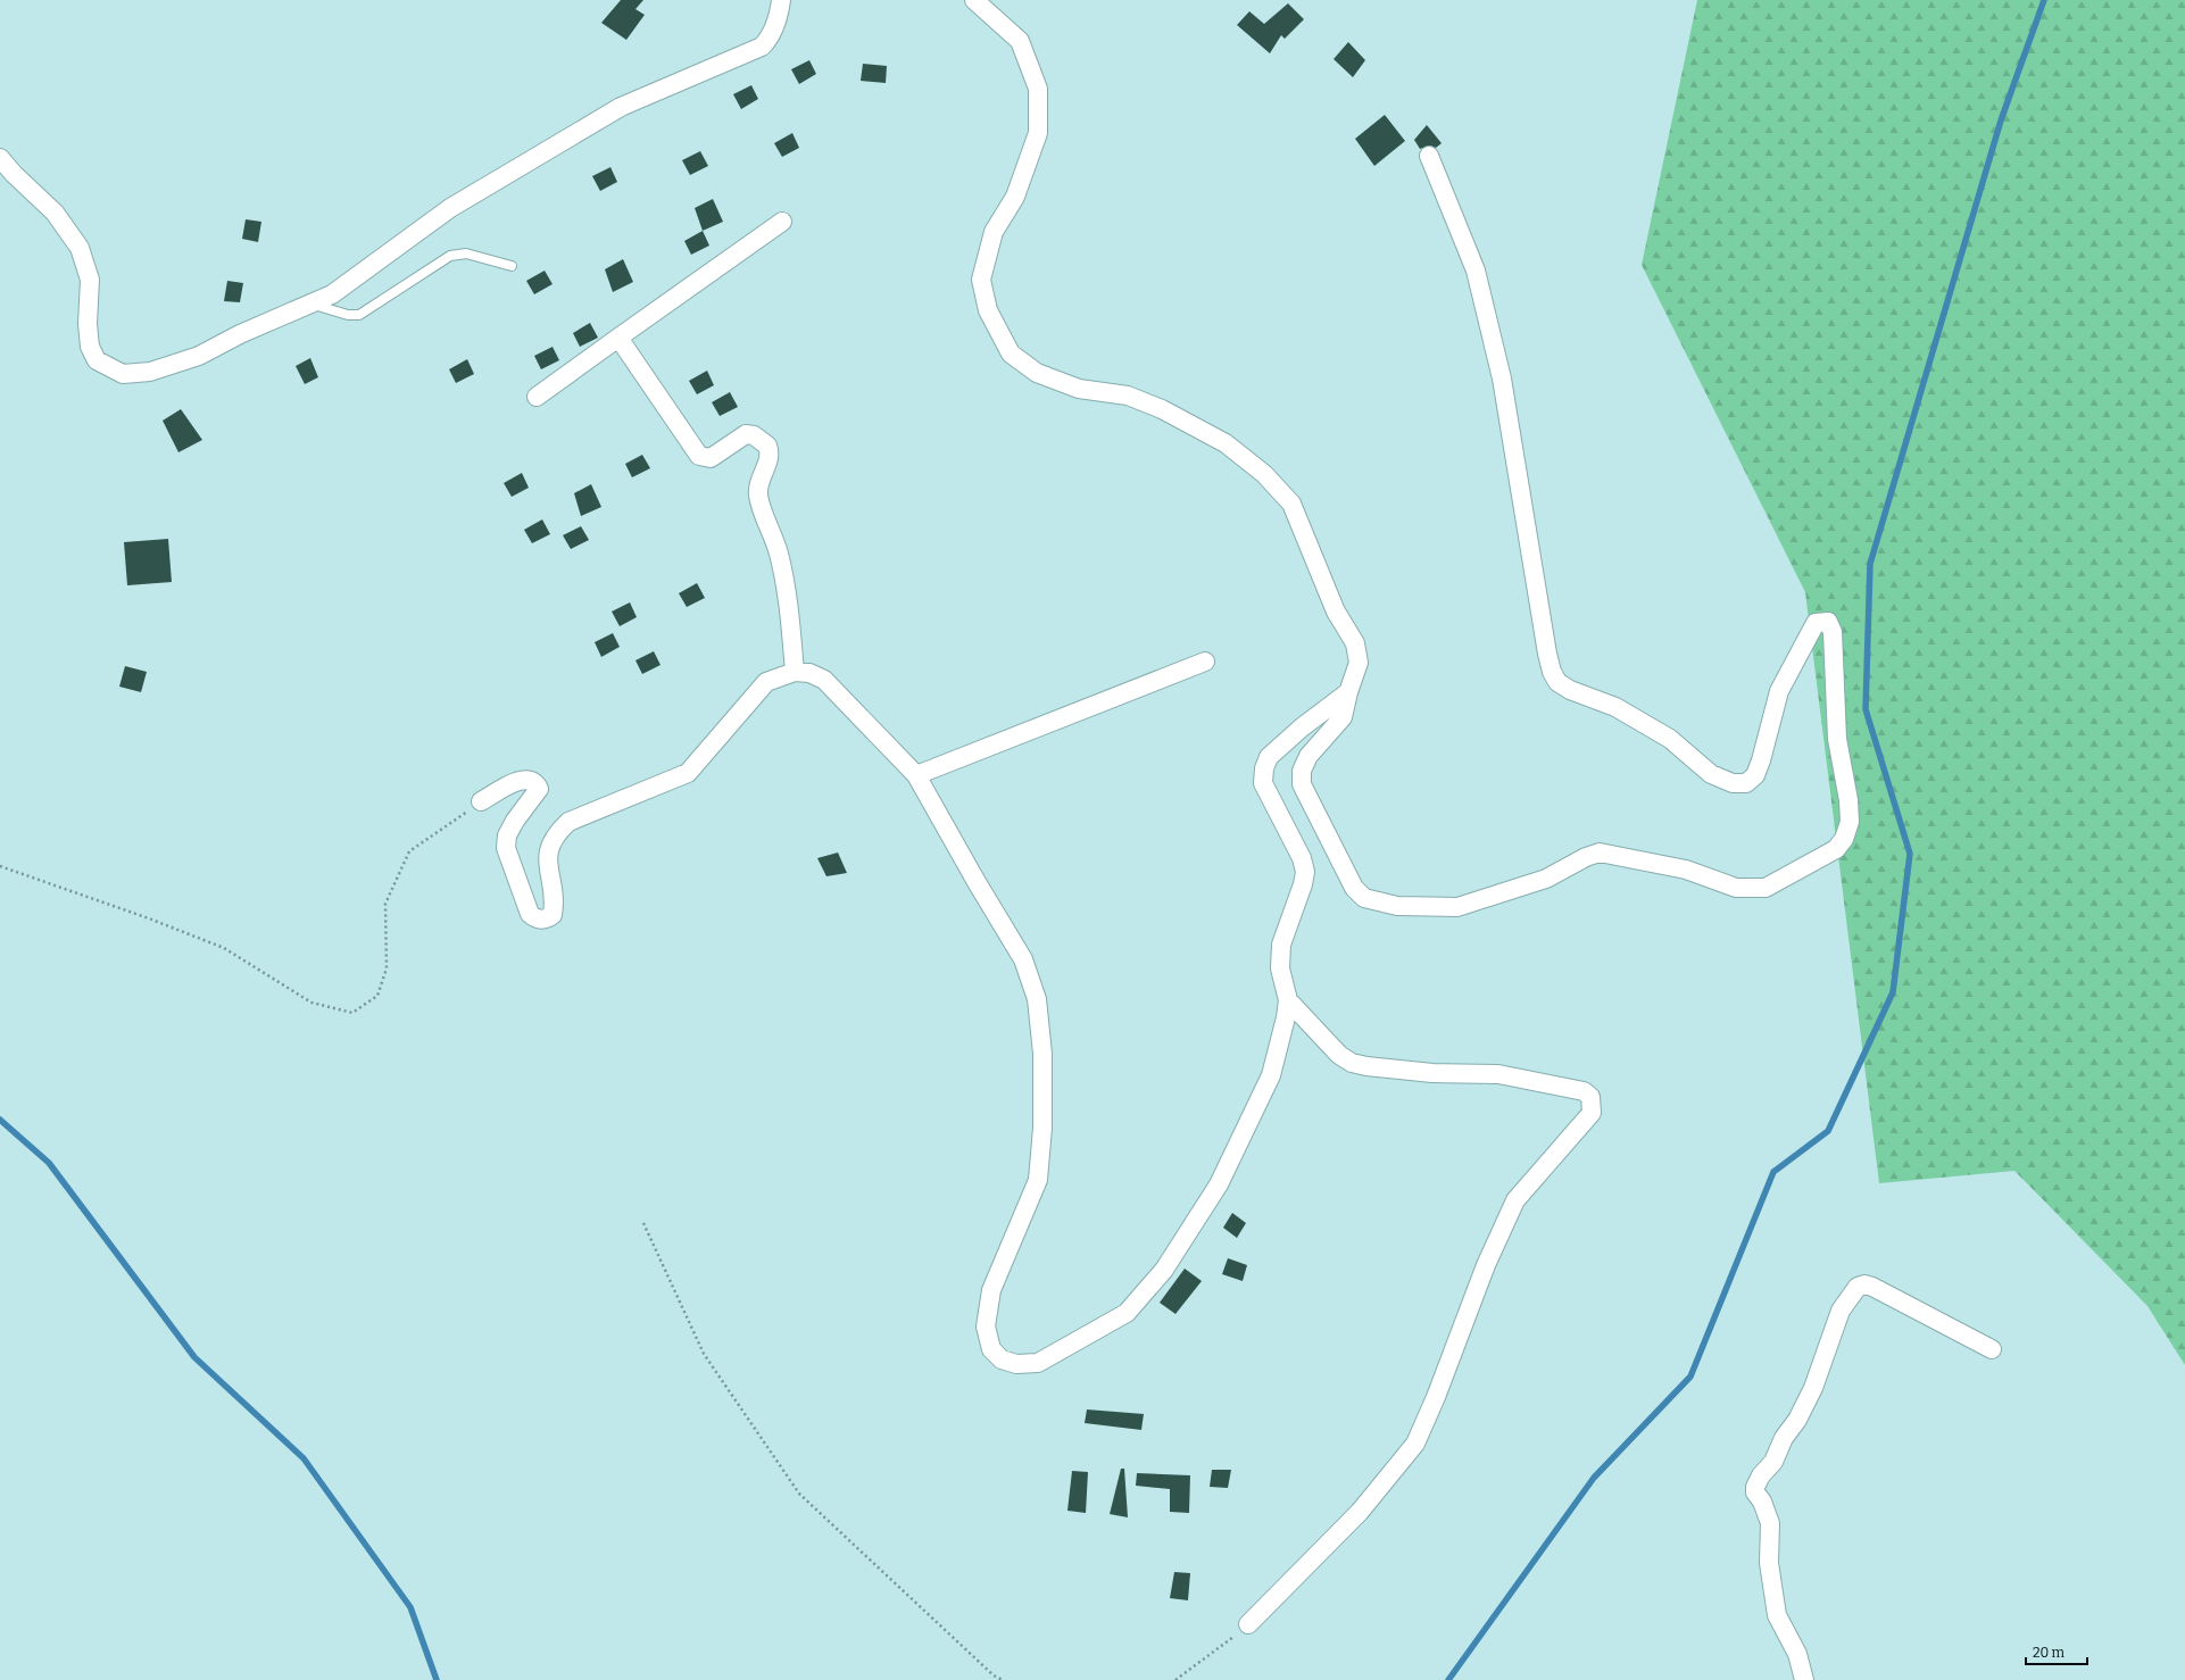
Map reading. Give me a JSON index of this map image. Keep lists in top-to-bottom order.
{
  "scale_bar": "20 m"
}
